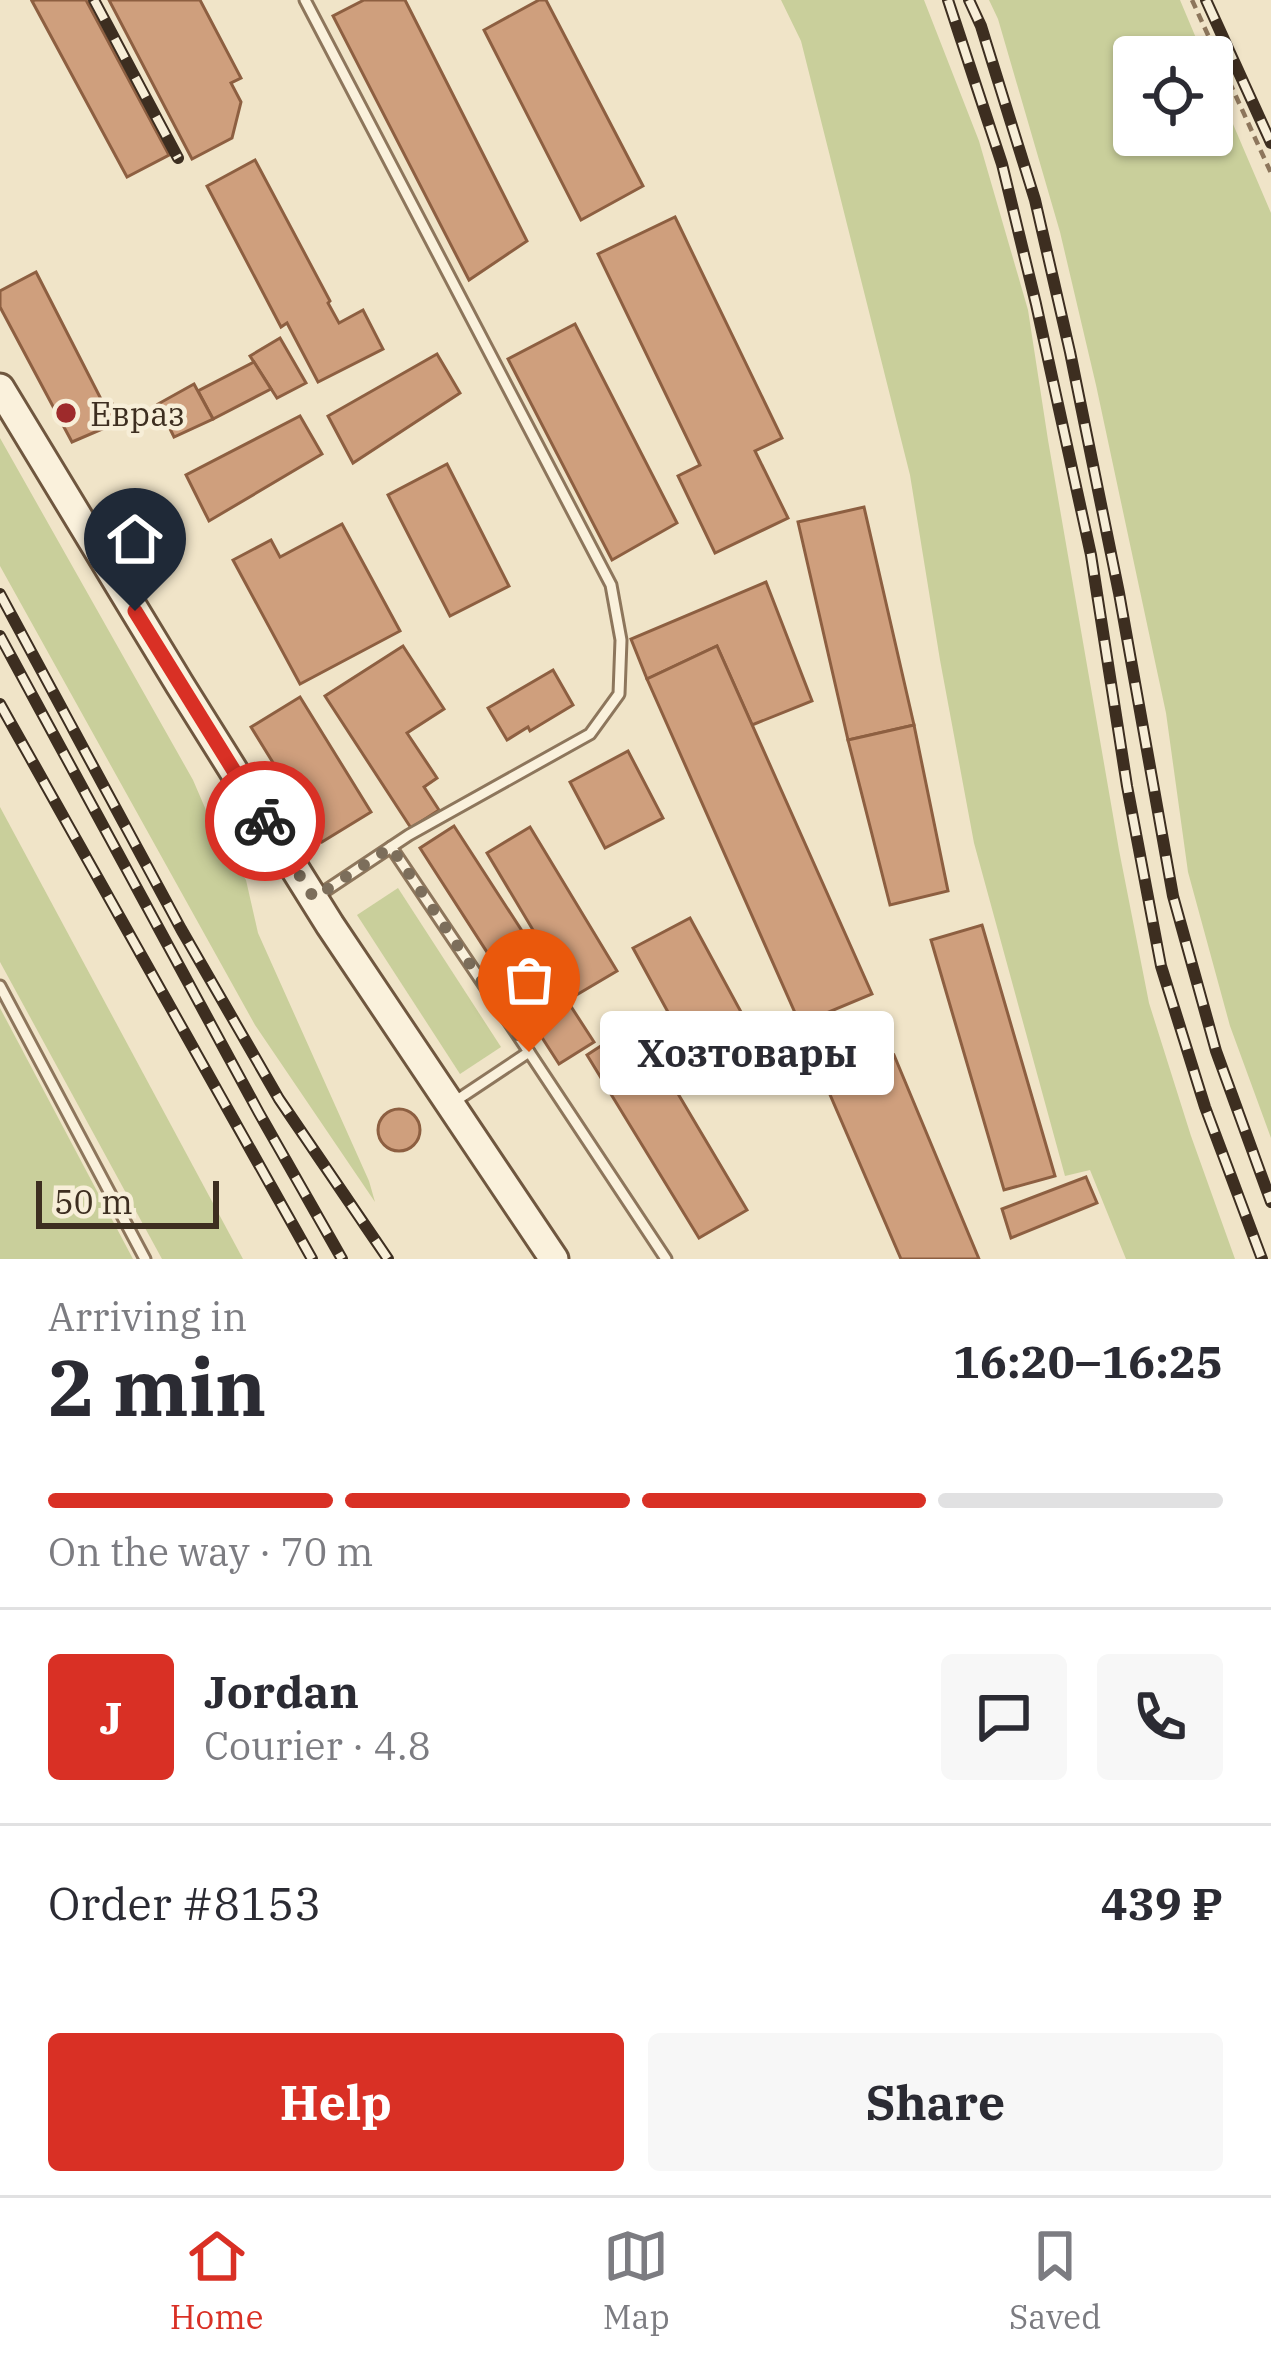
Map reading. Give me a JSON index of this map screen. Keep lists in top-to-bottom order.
{
  "places": ["Евраз", "Хозтовары"],
  "scale_bar": "50 m",
  "page": {
    "bubble": "Хозтовары",
    "scale": "50 m",
    "heading": ["2 min", "Arriving in", "16:20–16:25"],
    "panel": [
      "Jordan",
      "Courier · 4.8",
      "Order #8153",
      "439 ₽"
    ],
    "bar": "On the way · 70 m",
    "round": "J",
    "buttons": ["Help", "Share"],
    "tabs": ["Home", "Map", "Saved"]
  }
}
